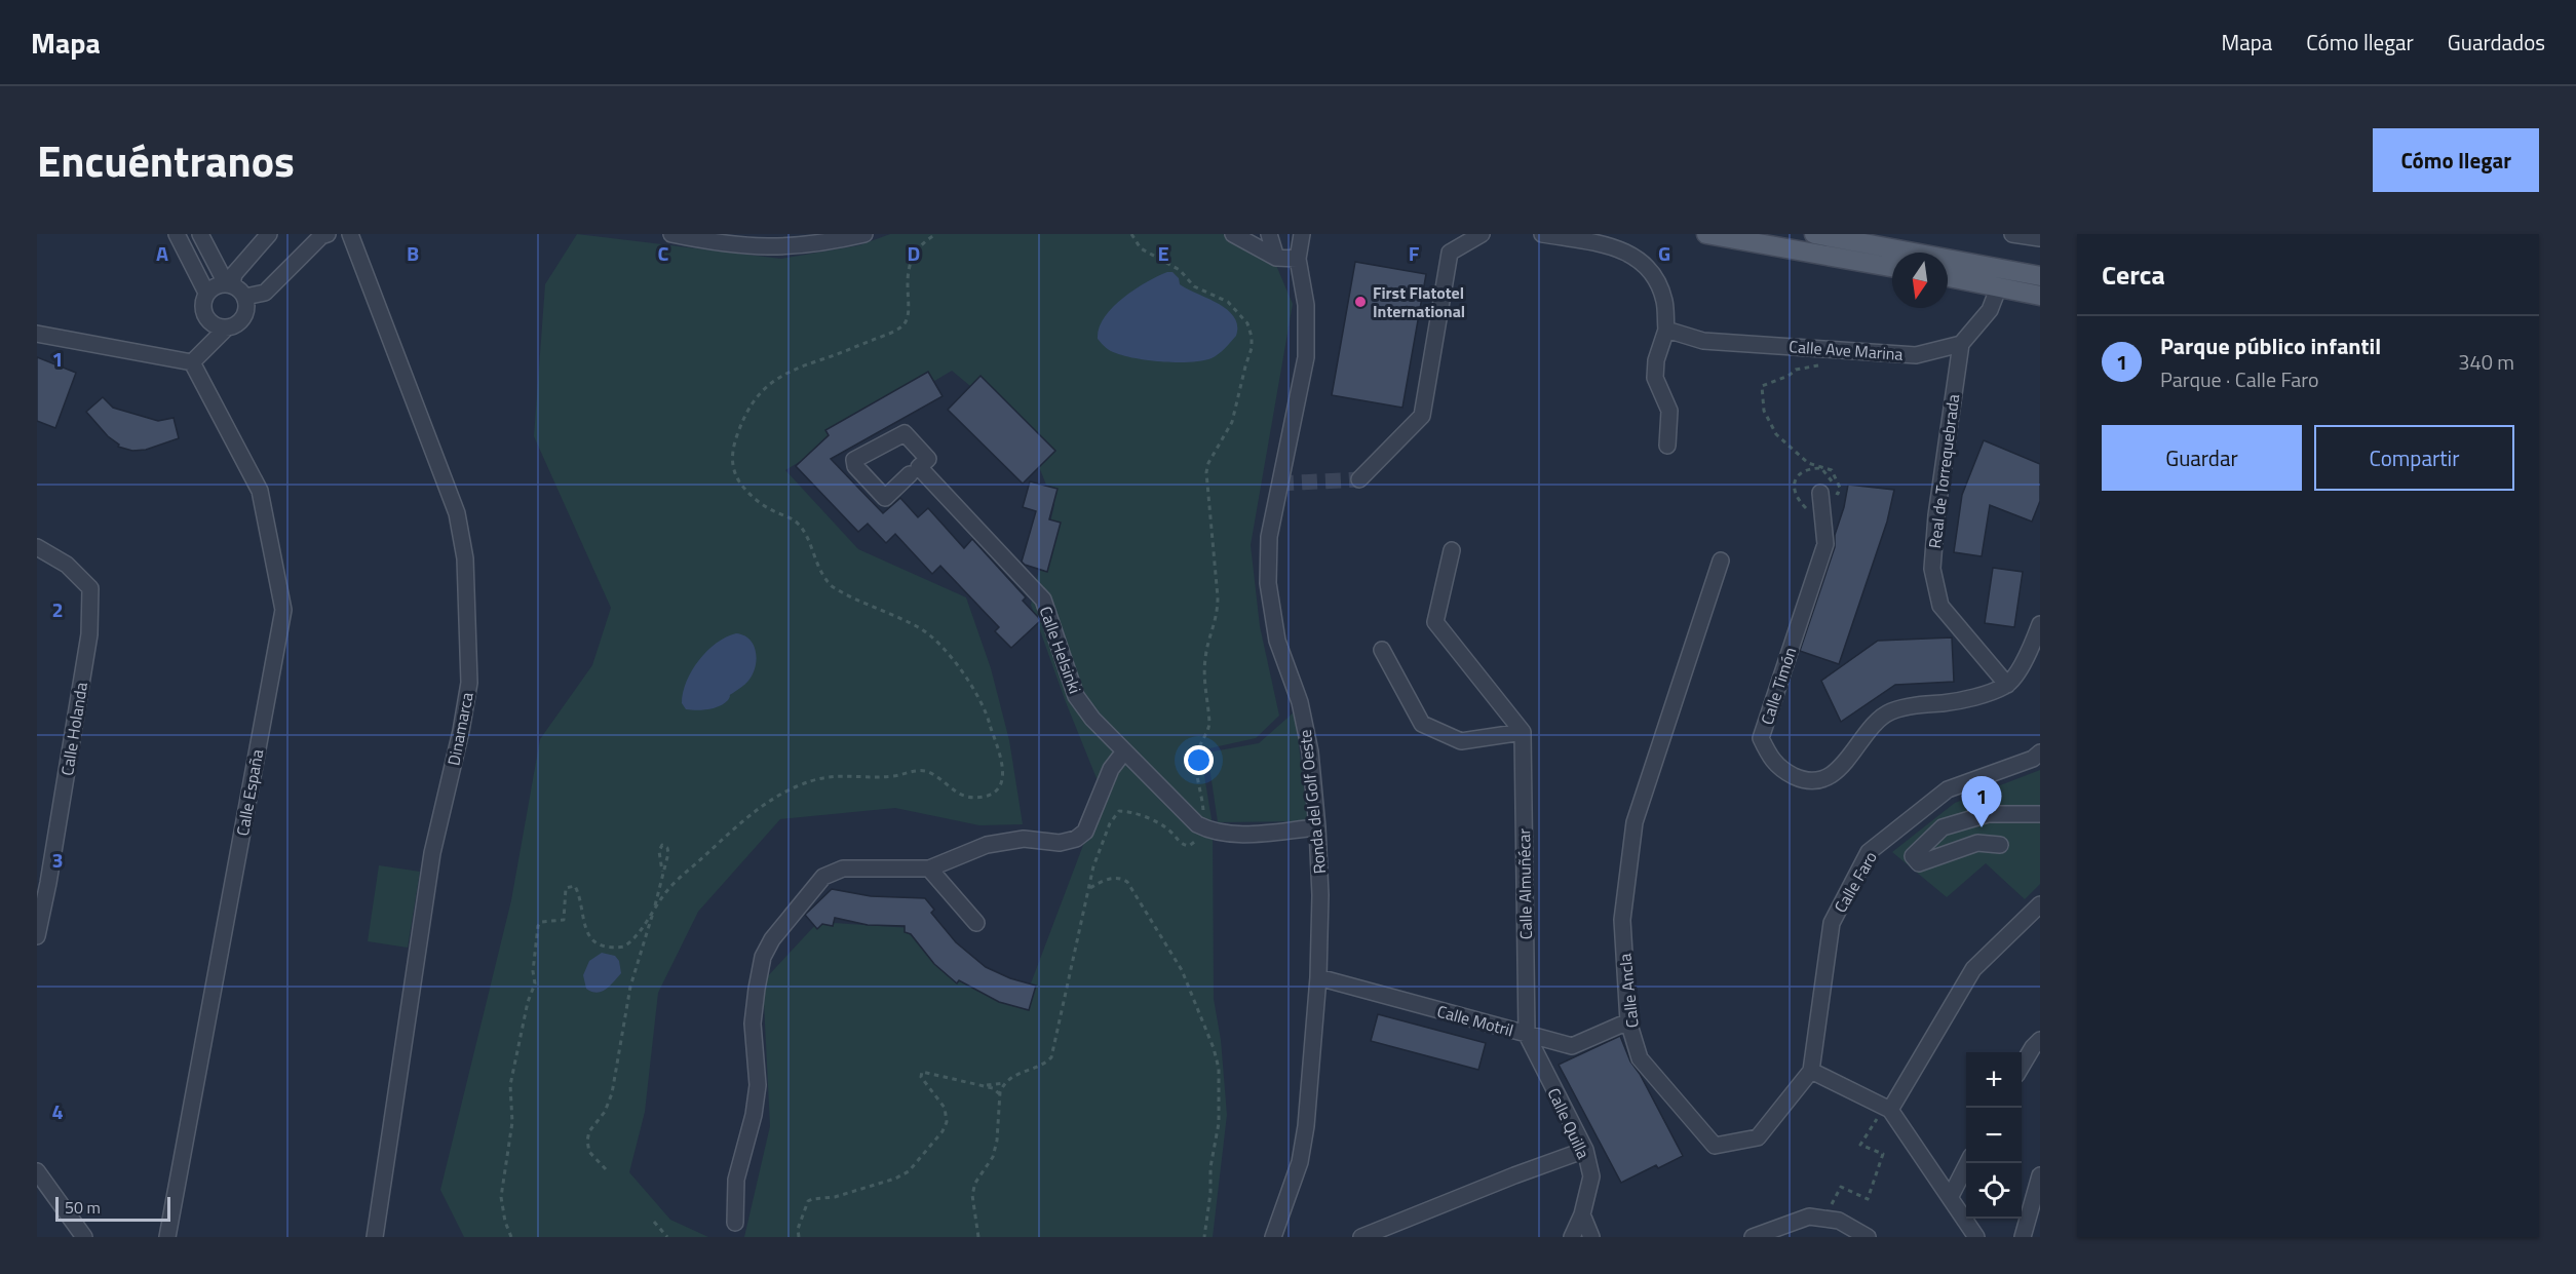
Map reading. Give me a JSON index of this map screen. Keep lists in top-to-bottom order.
{
  "streets": {
    "street": [
      "Calle Ave Marina",
      "Real de Torrequebrada",
      "Calle Helsinki",
      "Calle Timón",
      "Calle Holanda",
      "Dinamarca",
      "Calle España",
      "Ronda del Golf Oeste",
      "Calle Faro",
      "Calle Almuñécar",
      "Calle Ancla",
      "Calle Motril",
      "Calle Quilla"
    ]
  },
  "crossings": [
    ["Calle Ave Marina", "Real de Torrequebrada"],
    ["Real de Torrequebrada", "Calle Timón"],
    ["Calle Helsinki", "Ronda del Golf Oeste"],
    ["Ronda del Golf Oeste", "Calle Motril"],
    ["Calle Faro", "Calle Ancla"],
    ["Calle Almuñécar", "Calle Motril"],
    ["Calle Almuñécar", "Calle Quilla"],
    ["Calle Ancla", "Calle Motril"],
    ["Calle Motril", "Calle Quilla"]
  ],
  "places": ["First Flatotel International"],
  "scale_bar": "50 m",
  "north": "bottom",
  "page": {
    "header": "Mapa",
    "nav": ["Mapa", "Cómo llegar", "Guardados"],
    "title": "Encuéntranos",
    "buttons": [
      "Cómo llegar",
      ["Guardar", "Compartir"]
    ],
    "heading": "Cerca",
    "list": [
      {
        "mark": "1",
        "name": "Parque público infantil",
        "note": "Parque · Calle Faro",
        "value": "340 m"
      }
    ],
    "pins": "1",
    "map_buttons": ["+", "−"],
    "scale": "50 m"
  },
  "grid": {
    "columns": [
      "A",
      "B",
      "C",
      "D",
      "E",
      "F",
      "G"
    ],
    "rows": [
      "1",
      "2",
      "3",
      "4"
    ]
  }
}
